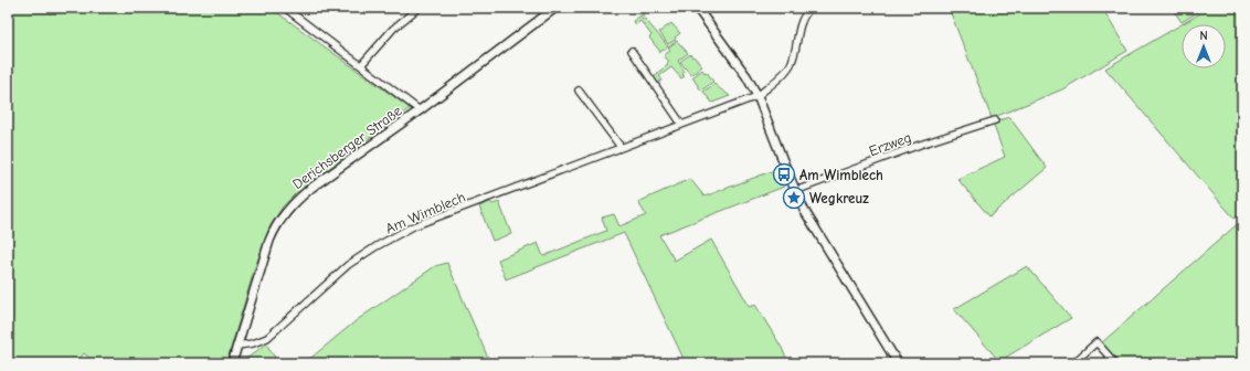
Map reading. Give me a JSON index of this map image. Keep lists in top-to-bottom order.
{
  "streets": {
    "street": ["Erzweg", "Derichsberger Straße", "Am Wimblech"]
  },
  "crossings": [
    ["Derichsberger Straße", "Am Wimblech"]
  ],
  "places": {
    "bus stop": ["Am Wimblech"],
    "place": ["Wegkreuz"]
  },
  "north": "top"
}
